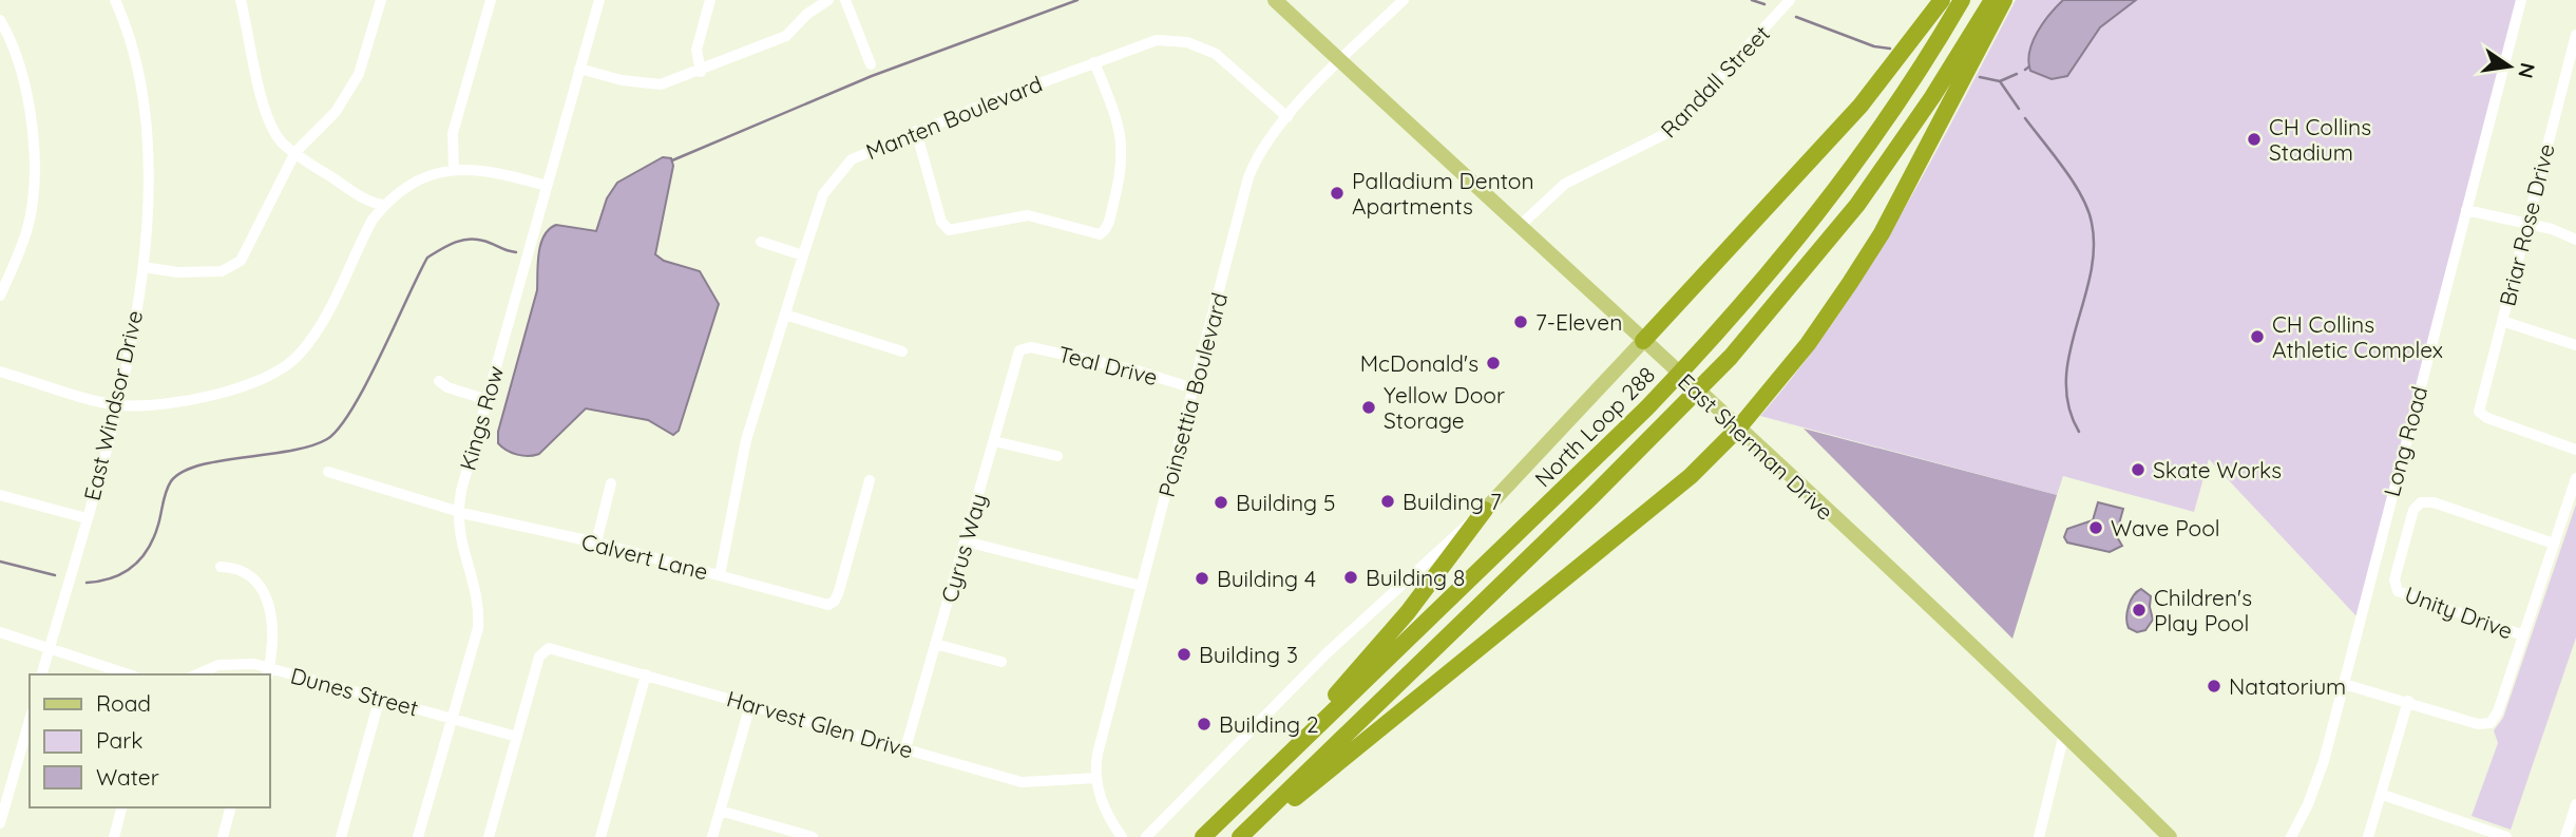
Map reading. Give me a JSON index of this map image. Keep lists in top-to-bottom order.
{
  "streets": {
    "highway": ["North Loop 288"],
    "main road": ["East Sherman Drive"],
    "street": [
      "Randall Street",
      "Manten Boulevard",
      "Briar Rose Drive",
      "Teal Drive",
      "Poinsettia Boulevard",
      "East Windsor Drive",
      "Kings Row",
      "Long Road",
      "Cyrus Way",
      "Calvert Lane",
      "Unity Drive",
      "Dunes Street",
      "Harvest Glen Drive"
    ]
  },
  "crossings": [
    ["Randall Street", "East Sherman Drive"],
    ["Manten Boulevard", "Poinsettia Boulevard"],
    ["Manten Boulevard", "Calvert Lane"],
    ["Teal Drive", "Poinsettia Boulevard"],
    ["Teal Drive", "Cyrus Way"],
    ["Poinsettia Boulevard", "East Sherman Drive"],
    ["Poinsettia Boulevard", "Harvest Glen Drive"],
    ["Kings Row", "Calvert Lane"],
    ["Kings Row", "Dunes Street"],
    ["North Loop 288", "East Sherman Drive"],
    ["Cyrus Way", "Harvest Glen Drive"],
    ["Dunes Street", "Harvest Glen Drive"]
  ],
  "places": [
    "CH Collins Stadium",
    "Palladium Denton Apartments",
    "7-Eleven",
    "CH Collins Athletic Complex",
    "McDonald's",
    "Yellow Door Storage",
    "Skate Works",
    "Building 7",
    "Building 5",
    "Wave Pool",
    "Building 8",
    "Building 4",
    "Children's Play Pool",
    "Building 3",
    "Natatorium",
    "Building 2"
  ],
  "legend": ["Road", "Park", "Water"],
  "north": "right"
}
